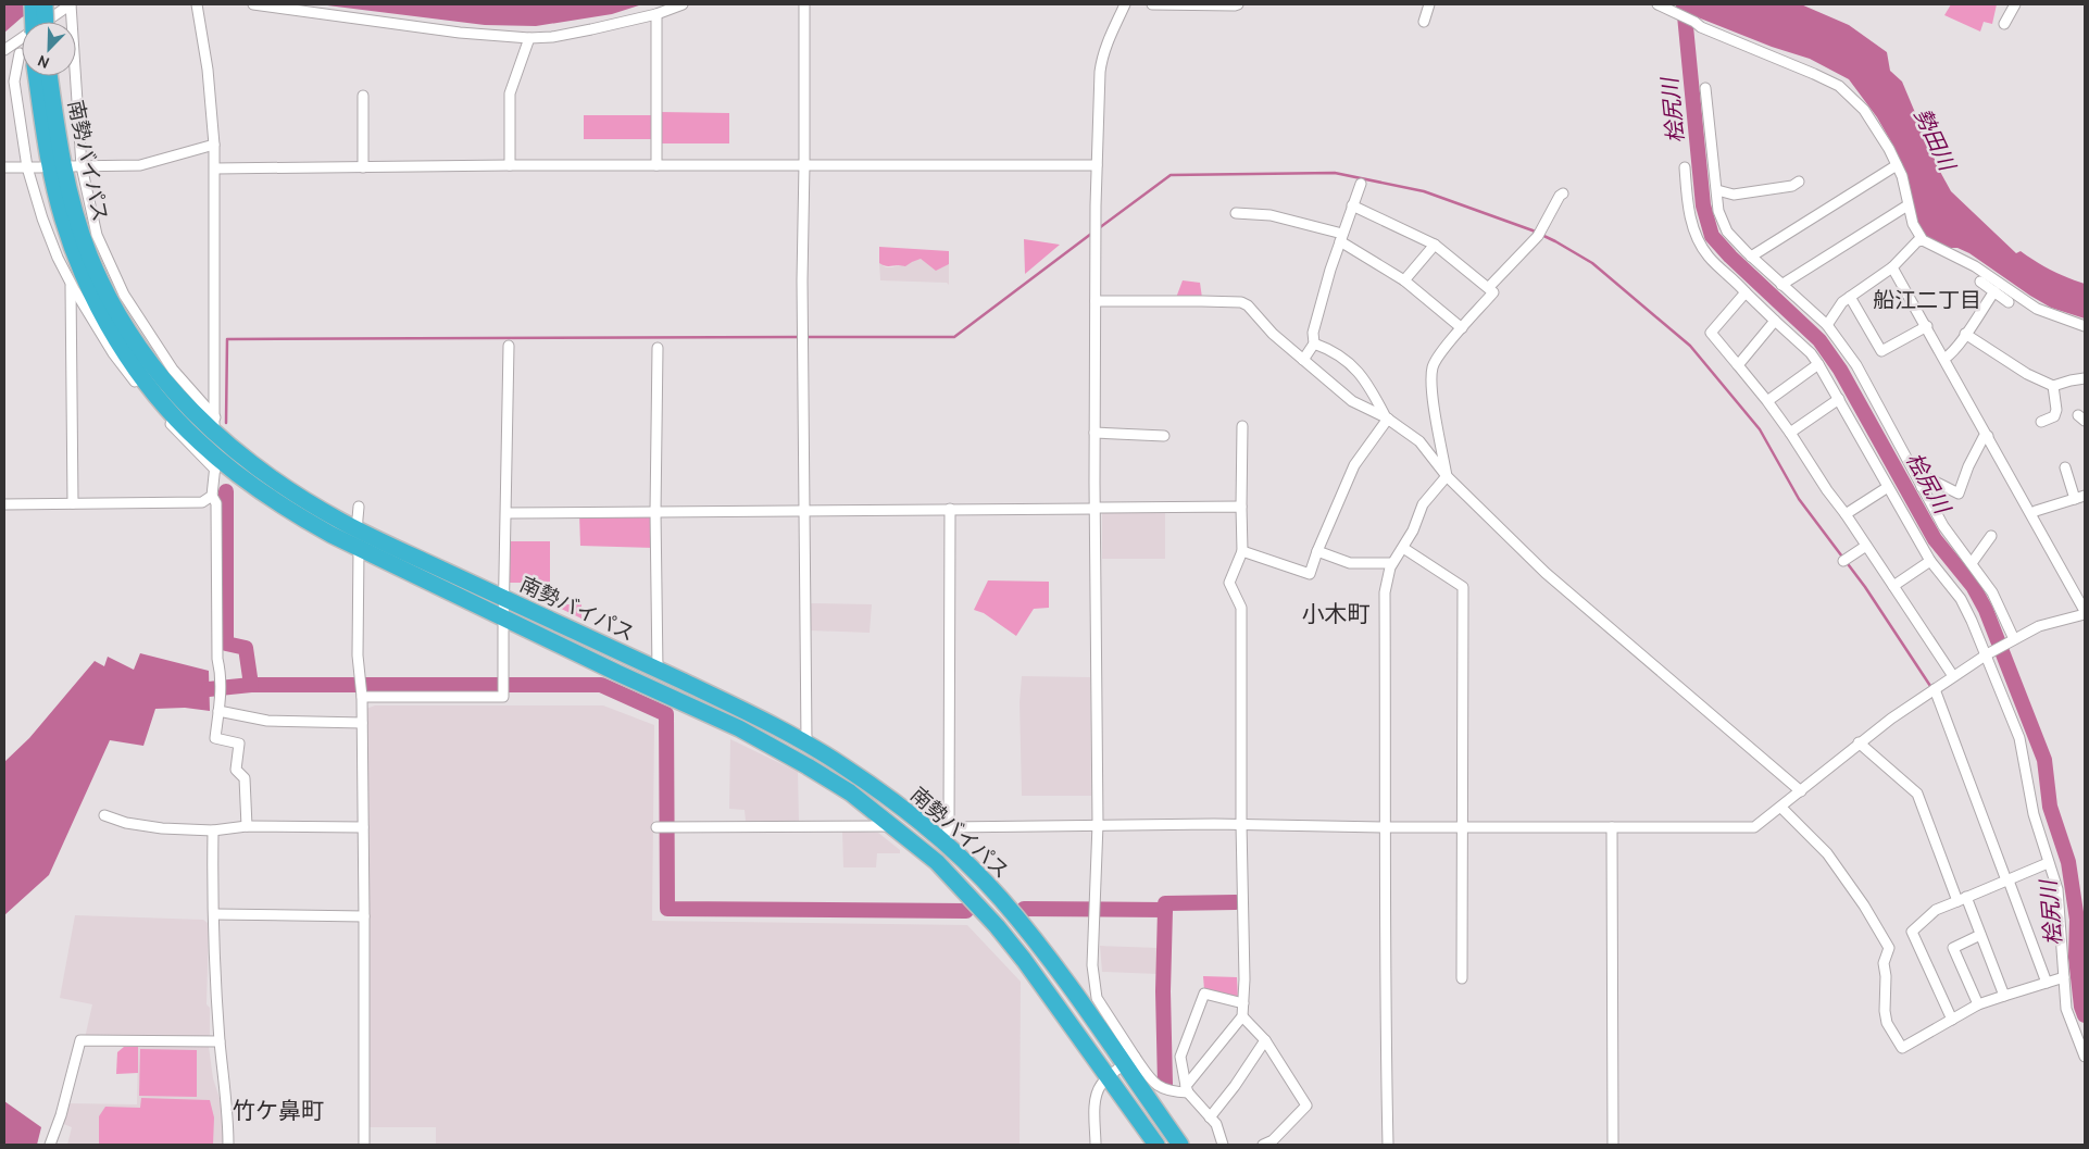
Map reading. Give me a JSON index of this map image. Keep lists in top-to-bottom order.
{
  "streets": {
    "highway": ["南勢バイパス"]
  },
  "districts": ["船江二丁目", "小木町", "竹ケ鼻町"],
  "water": ["桧尻川", "勢田川"],
  "north": "bottom left"
}
